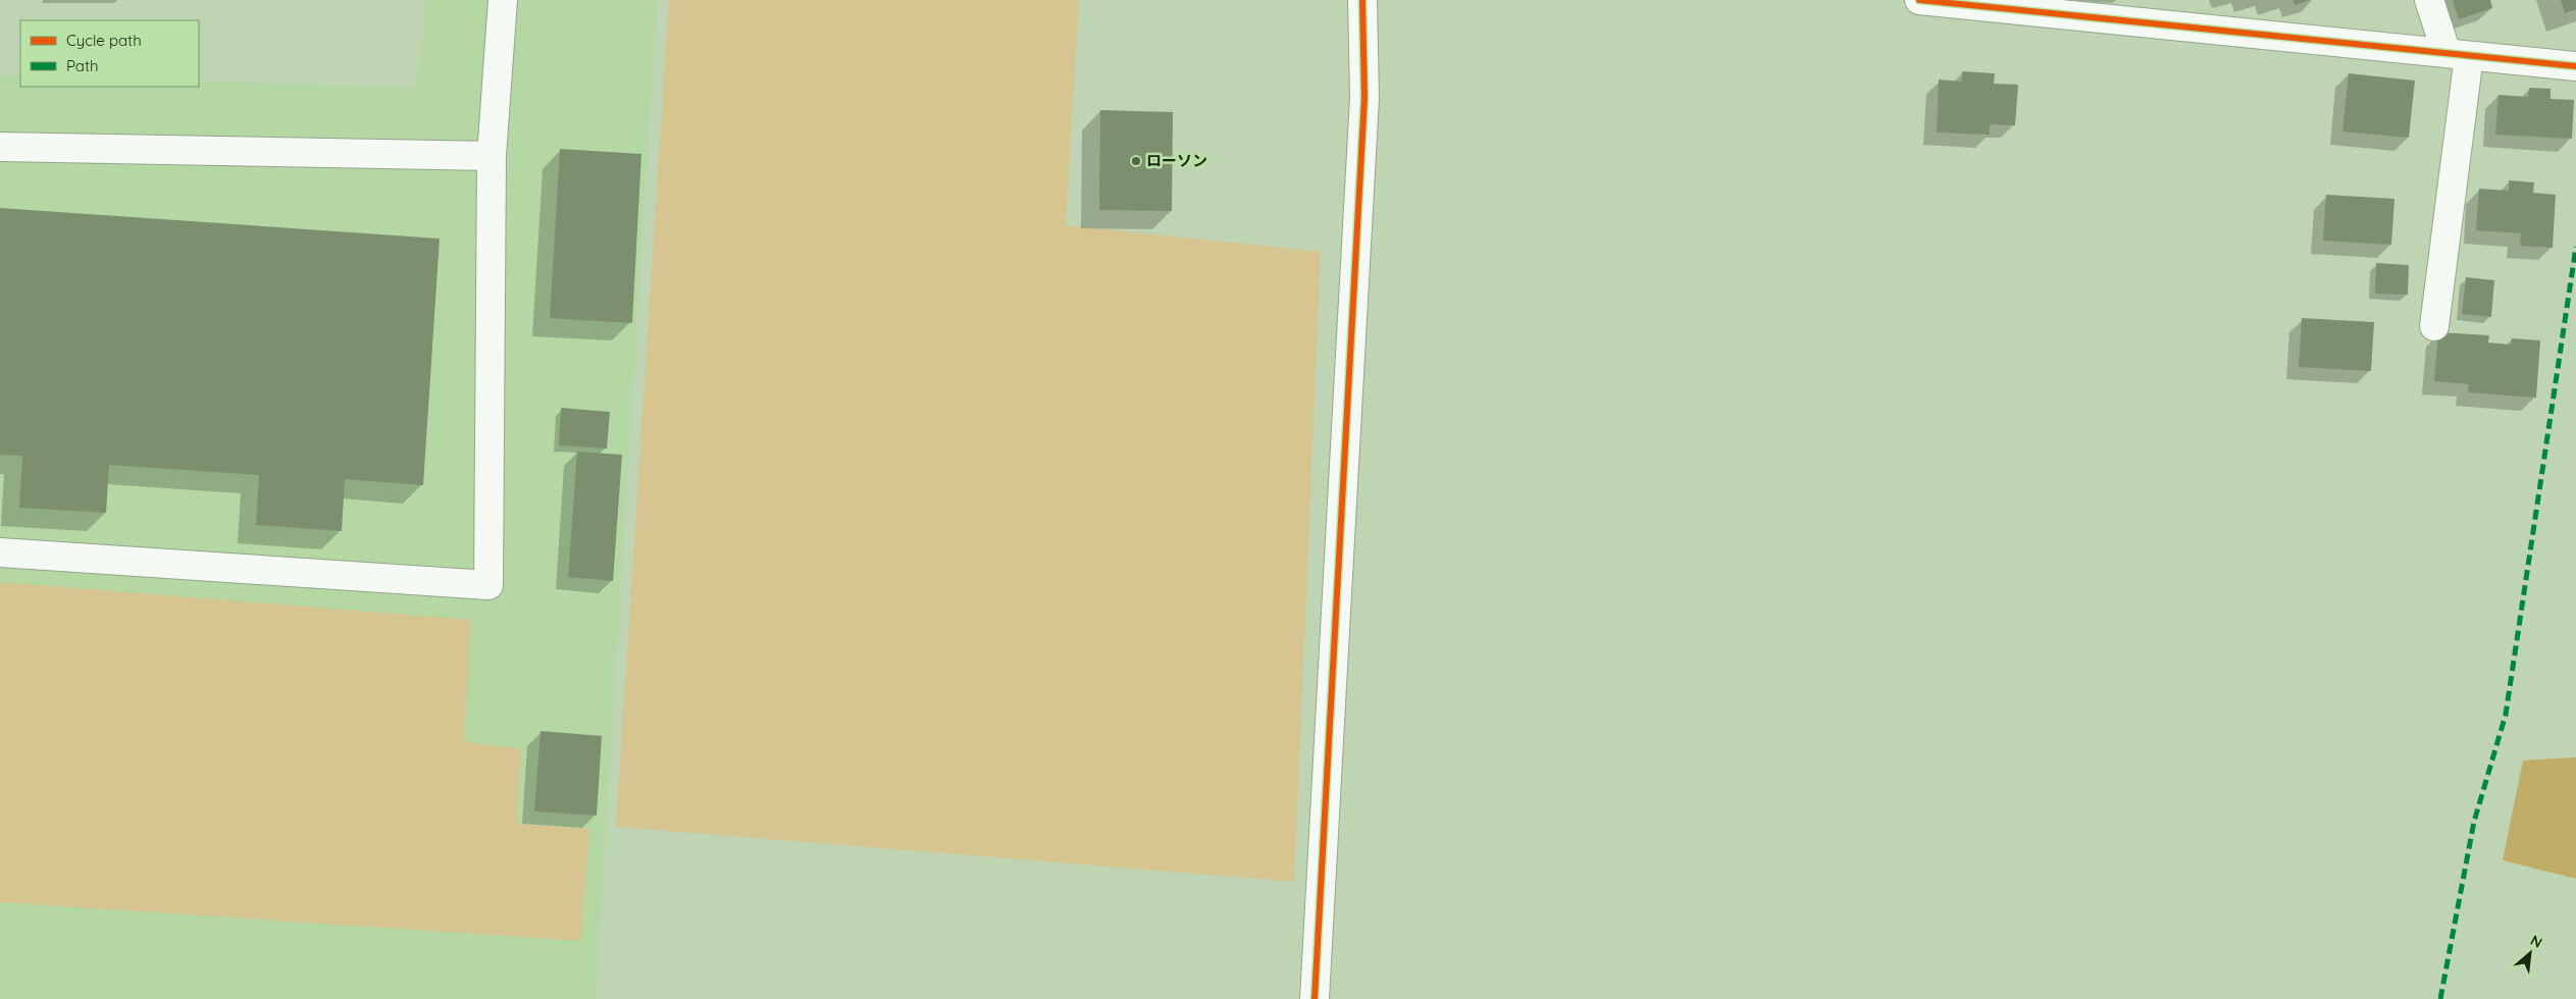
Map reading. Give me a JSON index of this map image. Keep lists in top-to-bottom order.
{
  "places": ["ローソン"],
  "legend": ["Cycle path", "Path"],
  "north": "top right"
}
